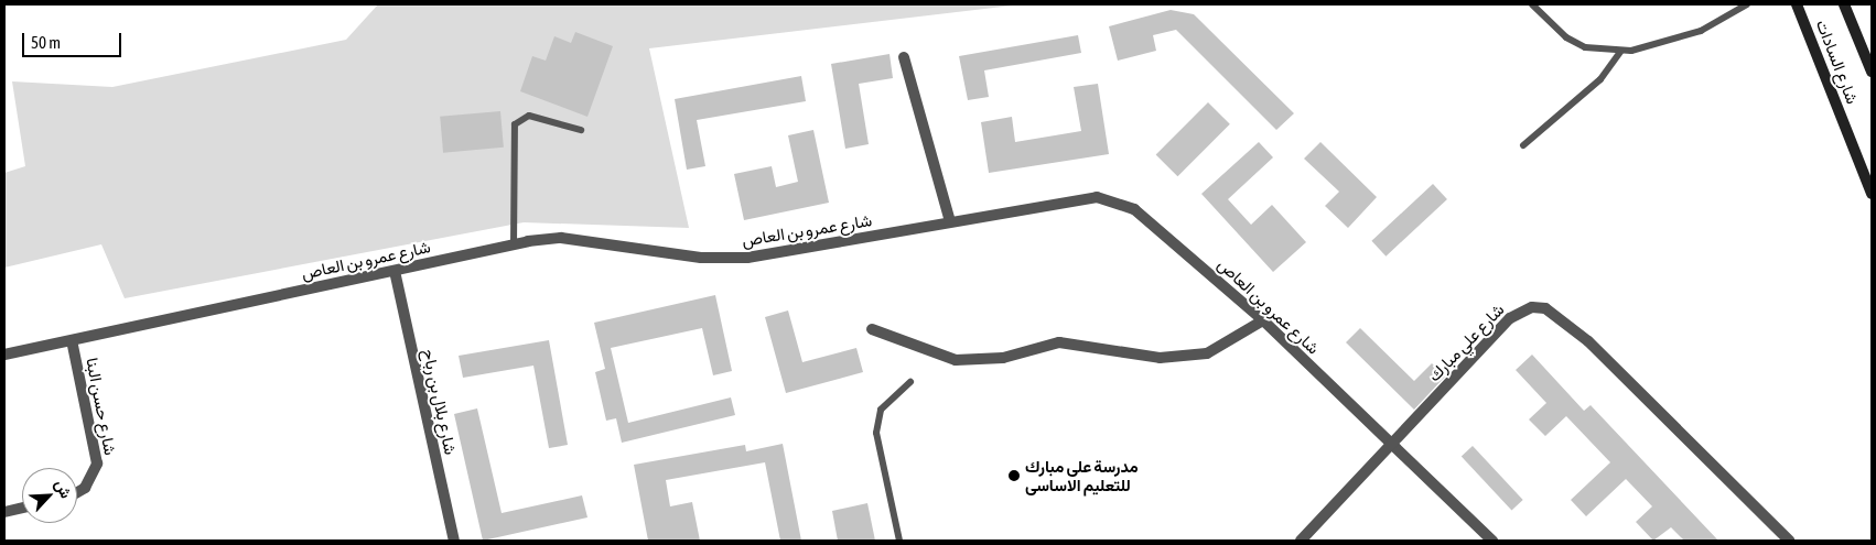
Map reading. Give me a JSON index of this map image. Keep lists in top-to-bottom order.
{
  "streets": {
    "main road": ["شارع السادات"],
    "street": [
      "شارع عمرو بن العاص",
      "شارع علي مبارك",
      "شارع بلال بن رباح",
      "شارع حسن البنا"
    ]
  },
  "crossings": [
    ["شارع عمرو بن العاص", "شارع علي مبارك"],
    ["شارع عمرو بن العاص", "شارع بلال بن رباح"],
    ["شارع عمرو بن العاص", "شارع حسن البنا"]
  ],
  "places": ["مدرسة على مبارك للتعليم الاساسى"],
  "scale_bar": "50 m",
  "north": "top right"
}
